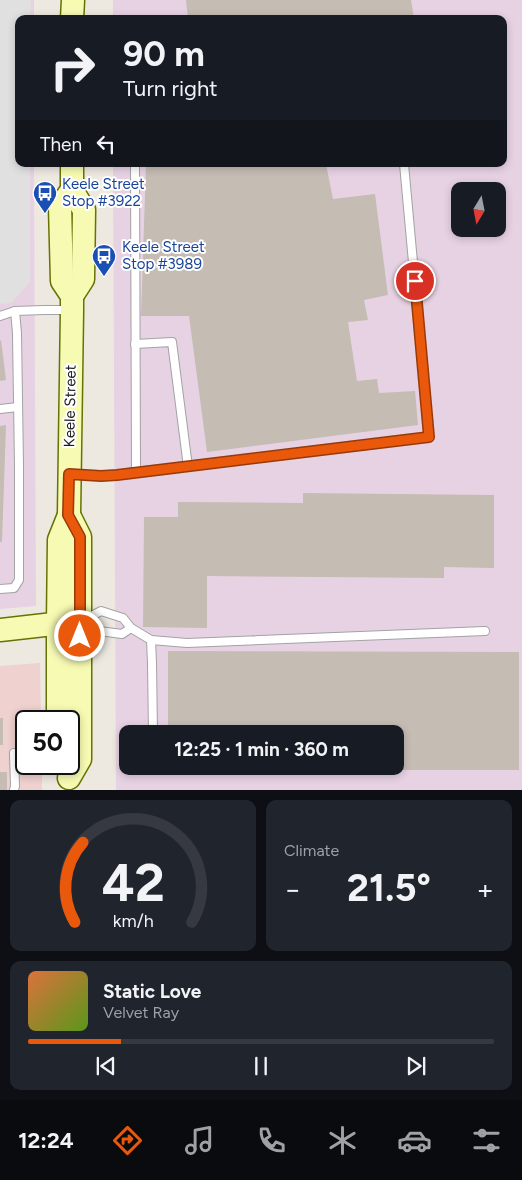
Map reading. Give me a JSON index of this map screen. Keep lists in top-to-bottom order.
{
  "streets": {
    "main road": ["Keele Street"]
  },
  "places": {
    "bus stop": ["Keele Street Stop #3922", "Keele Street Stop #3989"]
  },
  "north": "bottom",
  "page": {
    "turn": ["90 m", "Turn right"],
    "then": "Then",
    "limit": "50",
    "trip": "12:25 · 1 min · 360 m",
    "tile": "Climate",
    "heat": ["−", "21.5°", "+"],
    "song": ["Static Love", "Velvet Ray"],
    "tabs": "12:24",
    "gauge": ["42", "km/h"]
  }
}
